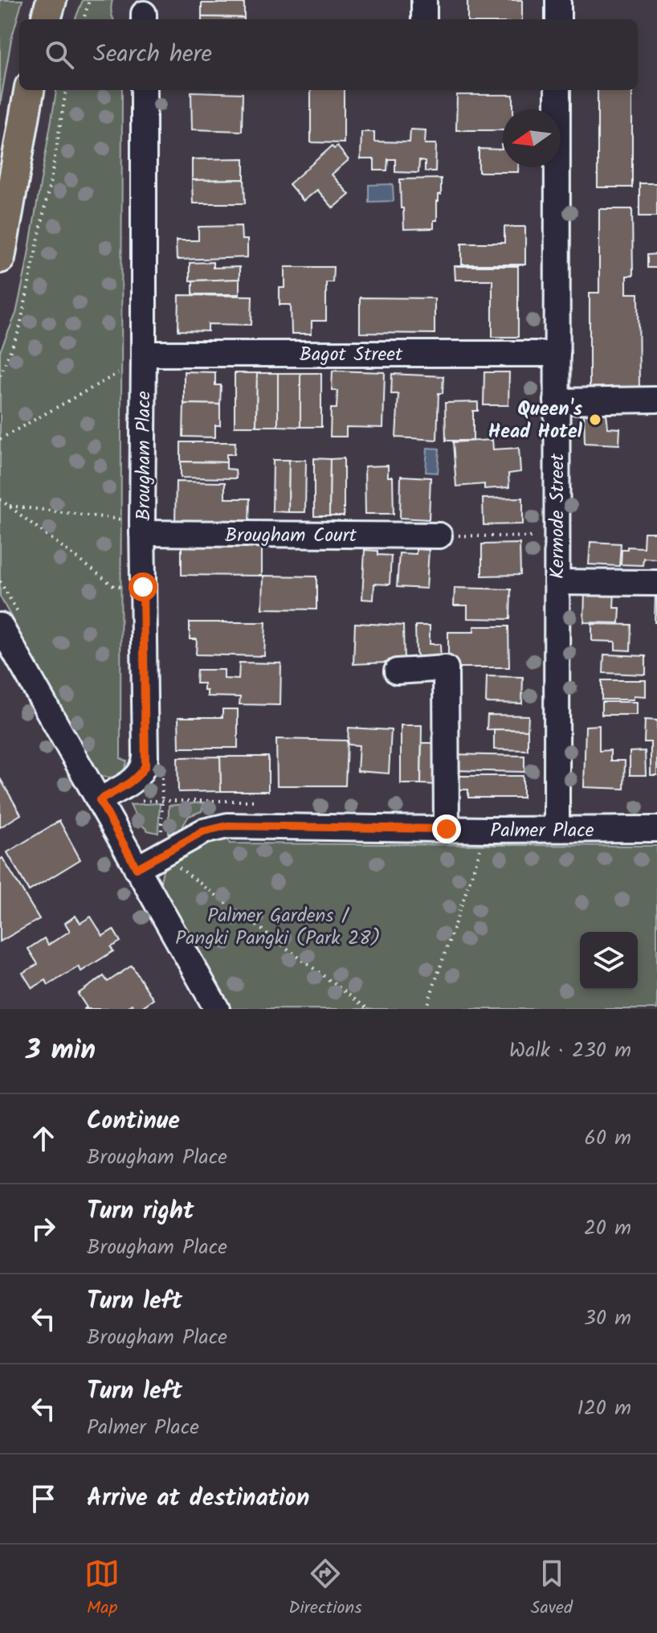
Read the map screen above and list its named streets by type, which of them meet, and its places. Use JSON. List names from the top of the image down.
{
  "streets": {
    "street": [
      "Bagot Street",
      "Brougham Place",
      "Kermode Street",
      "Brougham Court",
      "Palmer Place"
    ]
  },
  "crossings": [
    ["Bagot Street", "Brougham Place"],
    ["Bagot Street", "Kermode Street"],
    ["Brougham Place", "Brougham Court"],
    ["Kermode Street", "Palmer Place"]
  ],
  "parks": ["Palmer Gardens / Pangki Pangki (Park 28)"],
  "places": ["Queen's Head Hotel"],
  "north": "left",
  "page": {
    "search": "Search here",
    "heading": ["3 min", "Walk · 230 m"],
    "list": [
      ["Continue", "Brougham Place", "60 m"],
      ["Turn right", "Brougham Place", "20 m"],
      ["Turn left", "Brougham Place", "30 m"],
      ["Turn left", "Palmer Place", "120 m"],
      "Arrive at destination"
    ],
    "nav": ["Map", "Directions", "Saved"]
  }
}
